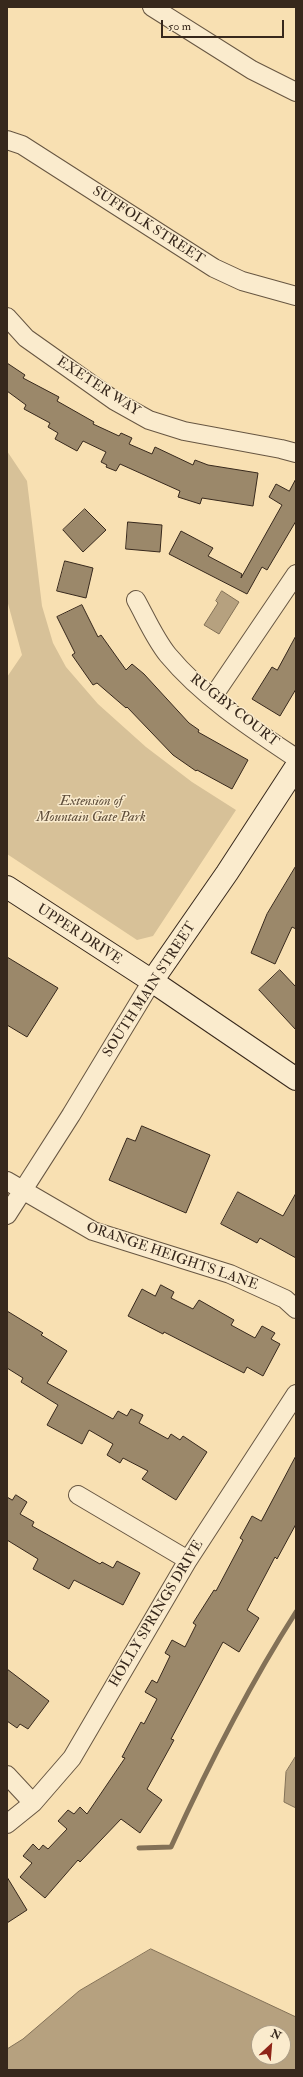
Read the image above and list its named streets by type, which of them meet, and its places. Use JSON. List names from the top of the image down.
{
  "streets": {
    "main road": ["UPPER DRIVE", "SOUTH MAIN STREET"],
    "street": [
      "SUFFOLK STREET",
      "EXETER WAY",
      "RUGBY COURT",
      "ORANGE HEIGHTS LANE",
      "HOLLY SPRINGS DRIVE"
    ]
  },
  "crossings": [
    ["UPPER DRIVE", "SOUTH MAIN STREET"],
    ["SOUTH MAIN STREET", "ORANGE HEIGHTS LANE"]
  ],
  "parks": ["Extension of Mountain Gate Park"],
  "scale_bar": "50 m",
  "north": "top right"
}
